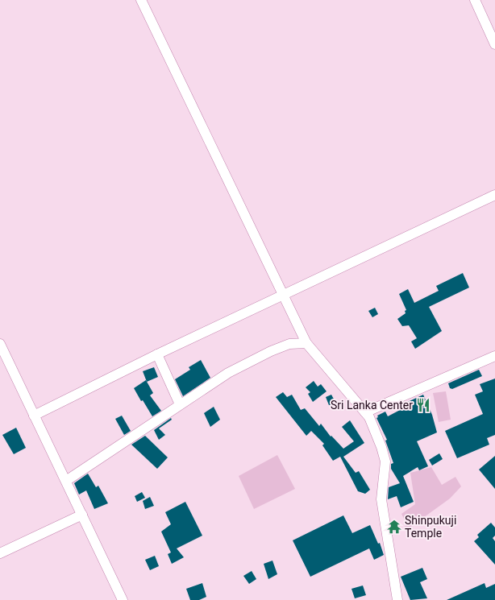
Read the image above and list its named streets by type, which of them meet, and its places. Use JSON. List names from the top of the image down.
{
  "places": {
    "restaurant": ["Sri Lanka Center"],
    "temple": ["Shinpukuji Temple"]
  }
}
